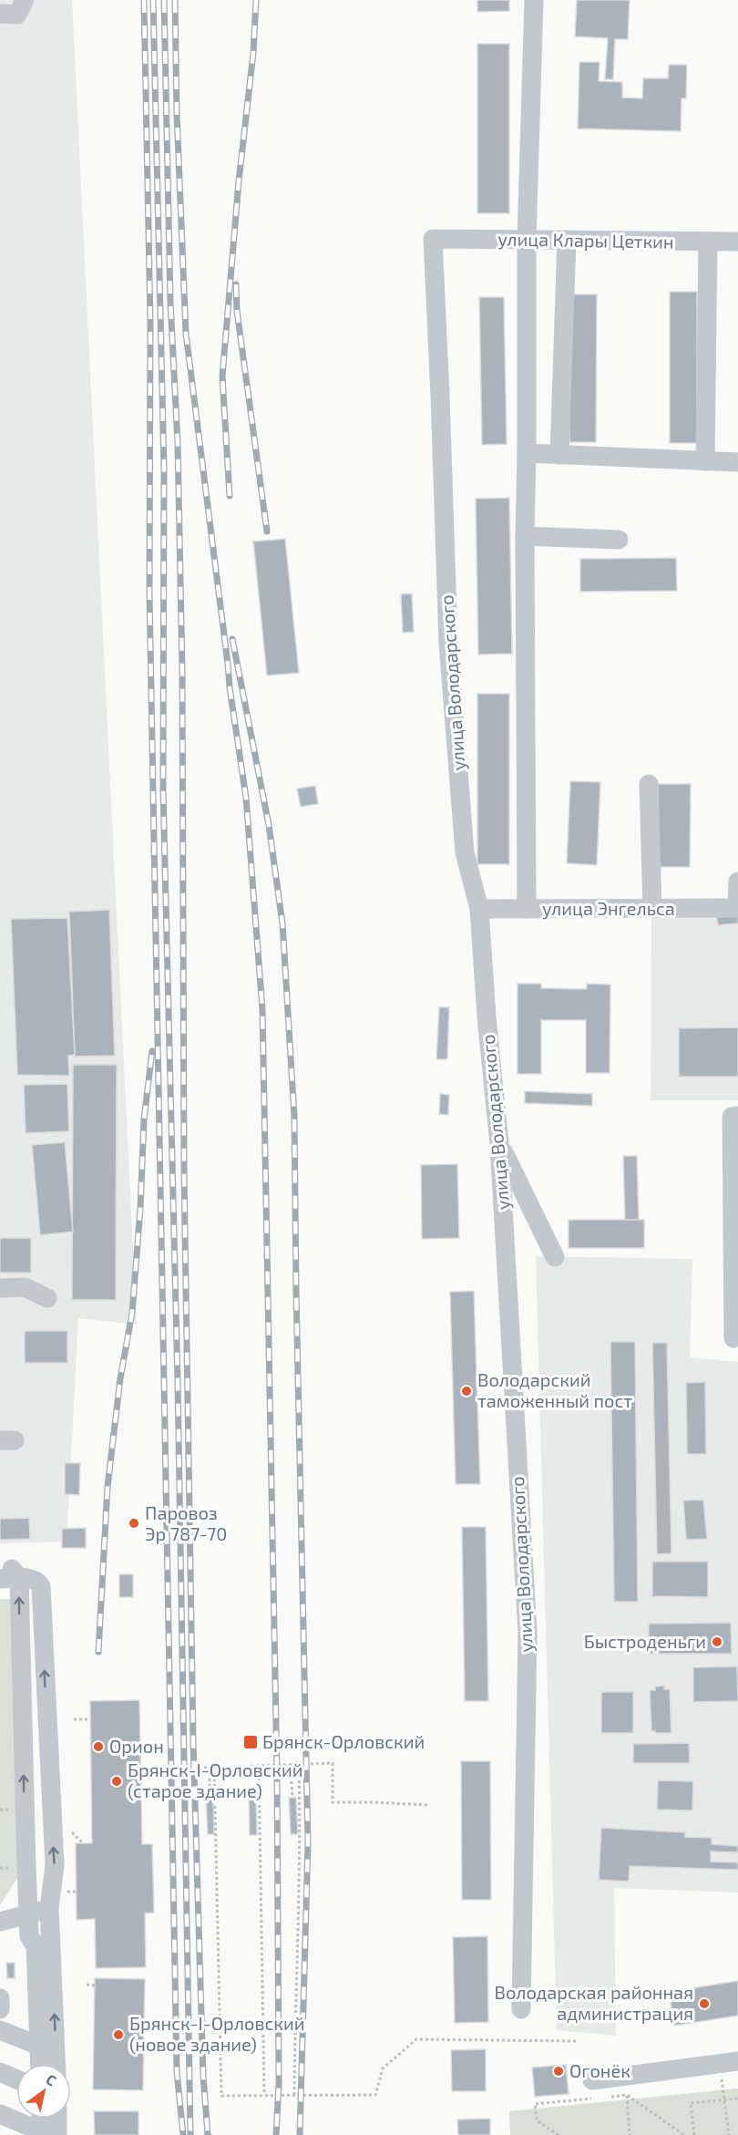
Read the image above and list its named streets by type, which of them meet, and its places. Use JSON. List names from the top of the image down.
{
  "streets": {
    "street": ["улица Клары Цеткин", "улица Володарского", "улица Энгельса"]
  },
  "crossings": [
    ["улица Клары Цеткин", "улица Володарского"],
    ["улица Володарского", "улица Энгельса"]
  ],
  "places": {
    "other": [
      "Володарский таможенный пост",
      "Паровоз Эр 787-70",
      "Быстроденьги",
      "Орион",
      "Брянск-I-Орловский (старое здание)",
      "Володарская районная администрация",
      "Брянск-I-Орловский (новое здание)",
      "Огонёк"
    ],
    "transit": ["Брянск-Орловский"]
  },
  "north": "top right"
}
